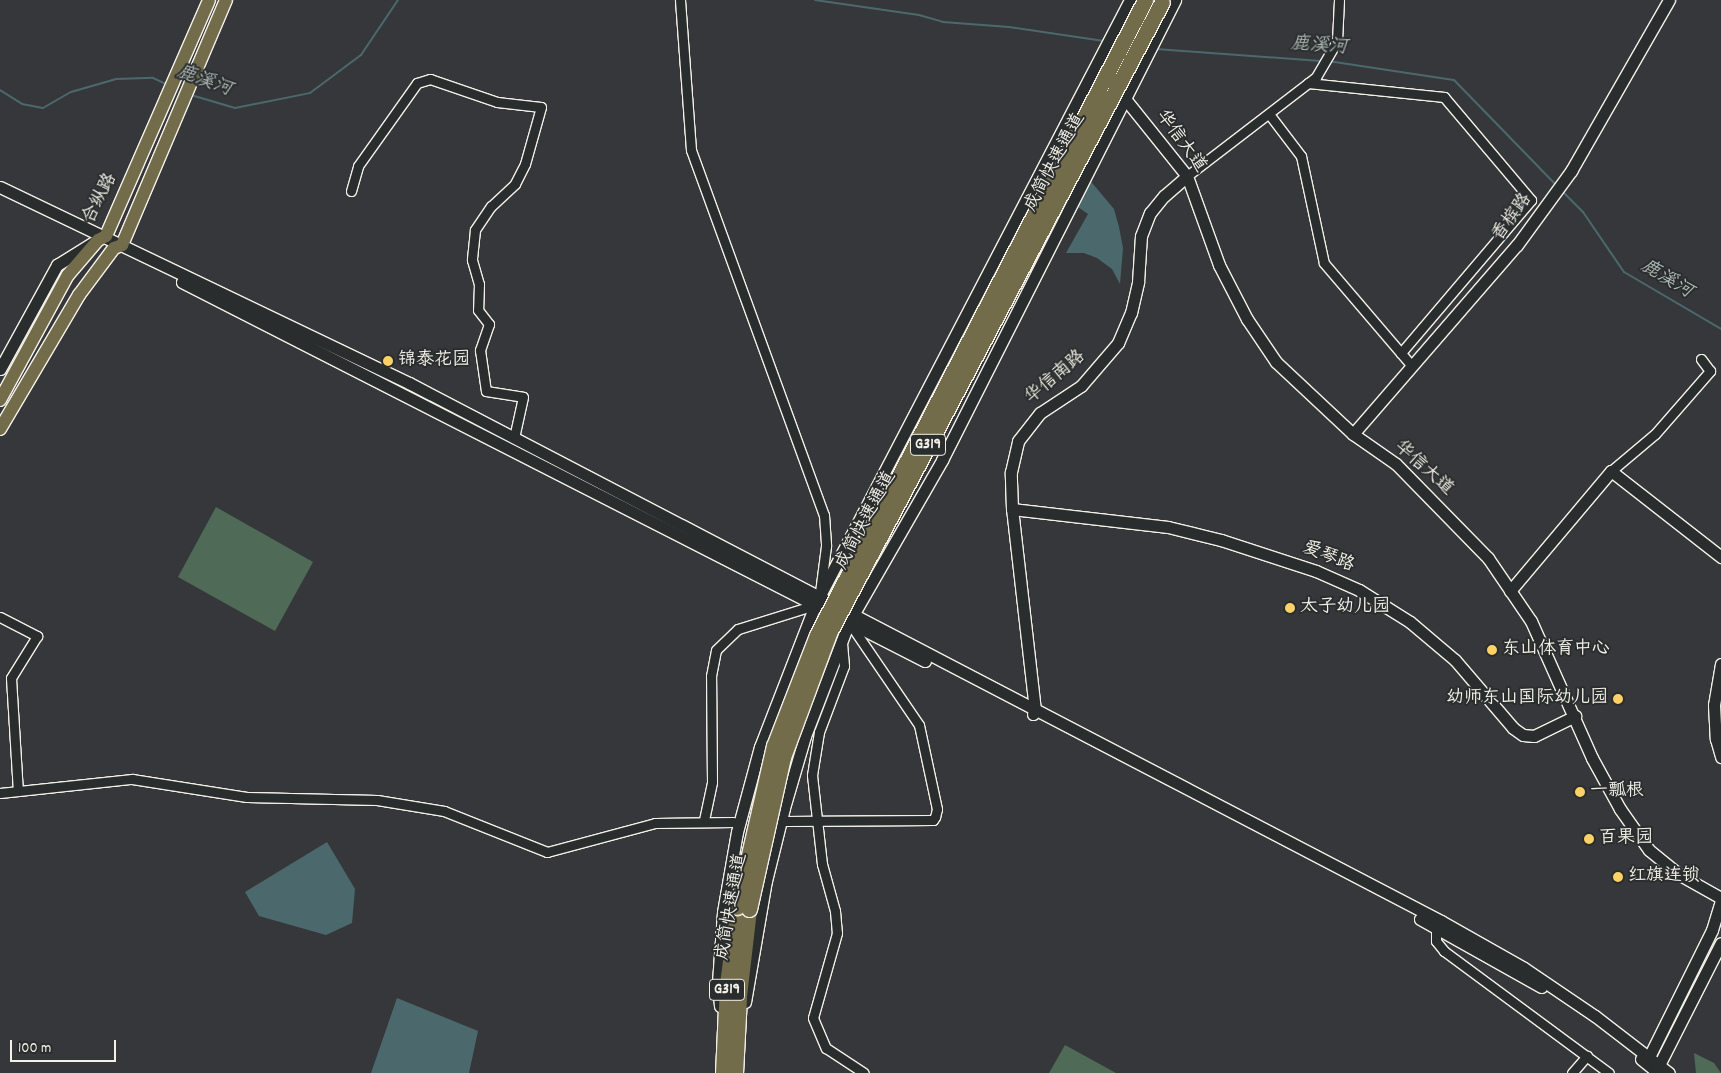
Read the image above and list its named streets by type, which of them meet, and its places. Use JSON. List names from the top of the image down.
{
  "streets": {
    "highway": ["成简快速通道", "G319"],
    "main road": ["合纵路"],
    "street": [
      "华信大道",
      "香槟路",
      "华信南路",
      "爱琴路"
    ]
  },
  "crossings": [
    ["华信大道", "香槟路"],
    ["华信大道", "华信南路"],
    ["华信大道", "爱琴路"],
    ["华信南路", "爱琴路"]
  ],
  "water": ["鹿溪河"],
  "places": [
    "锦泰花园",
    "太子幼儿园",
    "东山体育中心",
    "幼师东山国际幼儿园",
    "一瓢根",
    "百果园",
    "红旗连锁"
  ],
  "scale_bar": "100 m"
}
